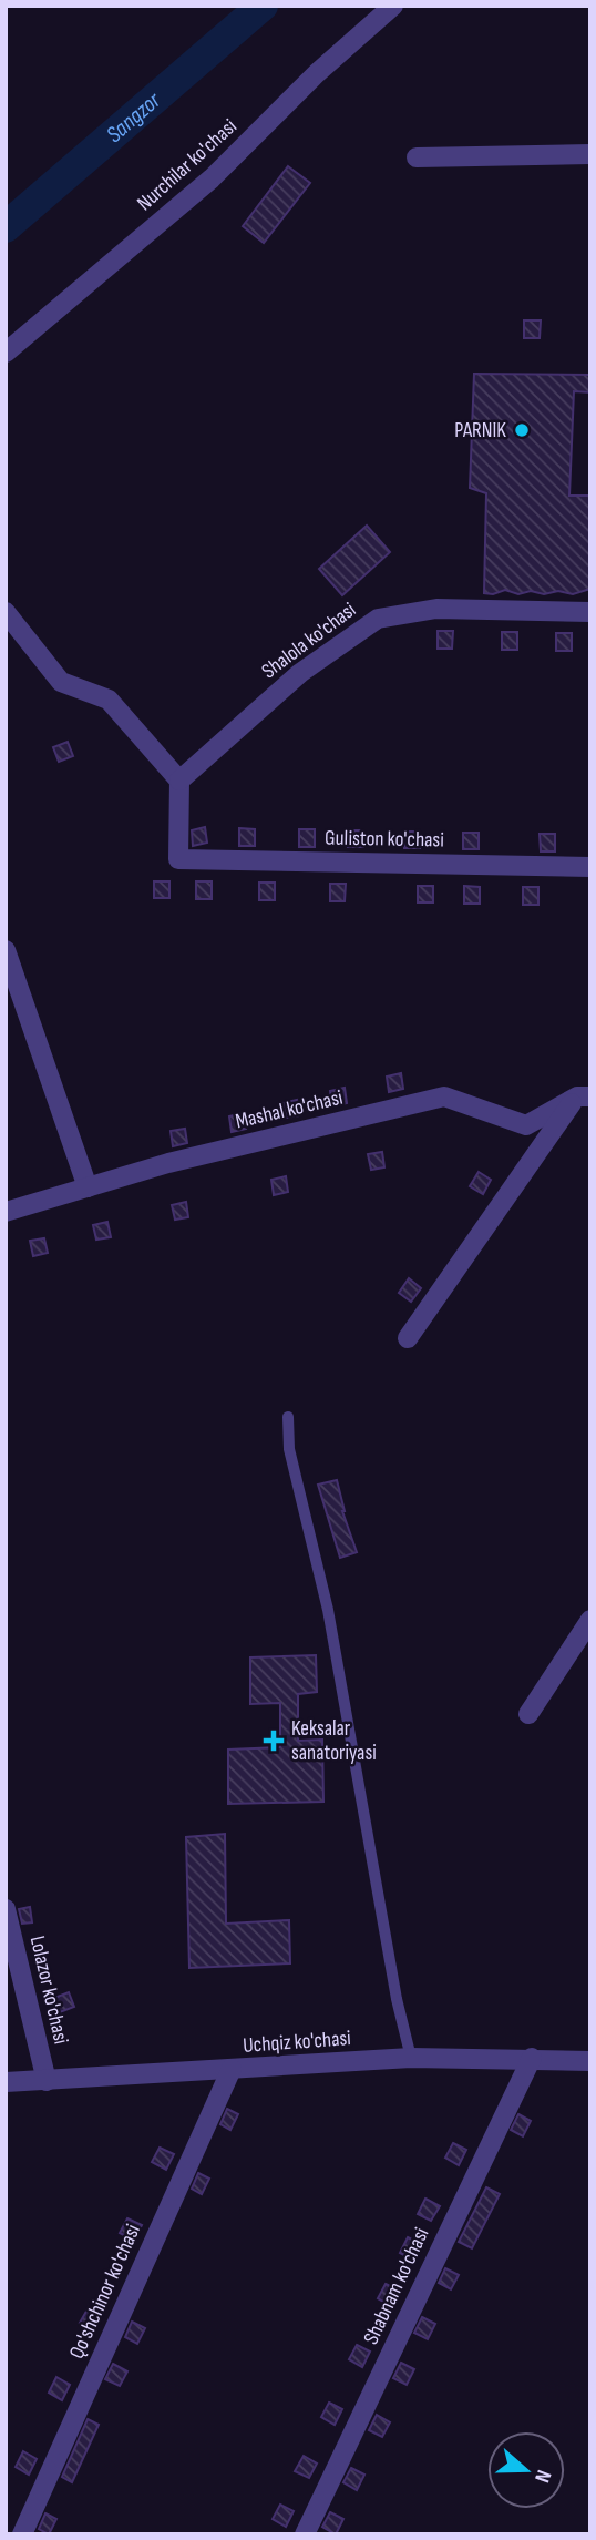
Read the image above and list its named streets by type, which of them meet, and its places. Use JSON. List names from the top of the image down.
{
  "streets": {
    "street": [
      "Nurchilar ko'chasi",
      "Shalola ko'chasi",
      "Guliston ko'chasi",
      "Mashal ko'chasi",
      "Lolazor ko'chasi",
      "Uchqiz ko'chasi",
      "Shabnam ko'chasi",
      "Qo'shchinor ko'chasi"
    ]
  },
  "crossings": [
    ["Shalola ko'chasi", "Guliston ko'chasi"],
    ["Lolazor ko'chasi", "Uchqiz ko'chasi"],
    ["Uchqiz ko'chasi", "Shabnam ko'chasi"],
    ["Uchqiz ko'chasi", "Qo'shchinor ko'chasi"]
  ],
  "water": ["Sangzor"],
  "places": {
    "other": ["PARNIK"],
    "health": ["Keksalar sanatoriyasi"]
  },
  "north": "right"
}
